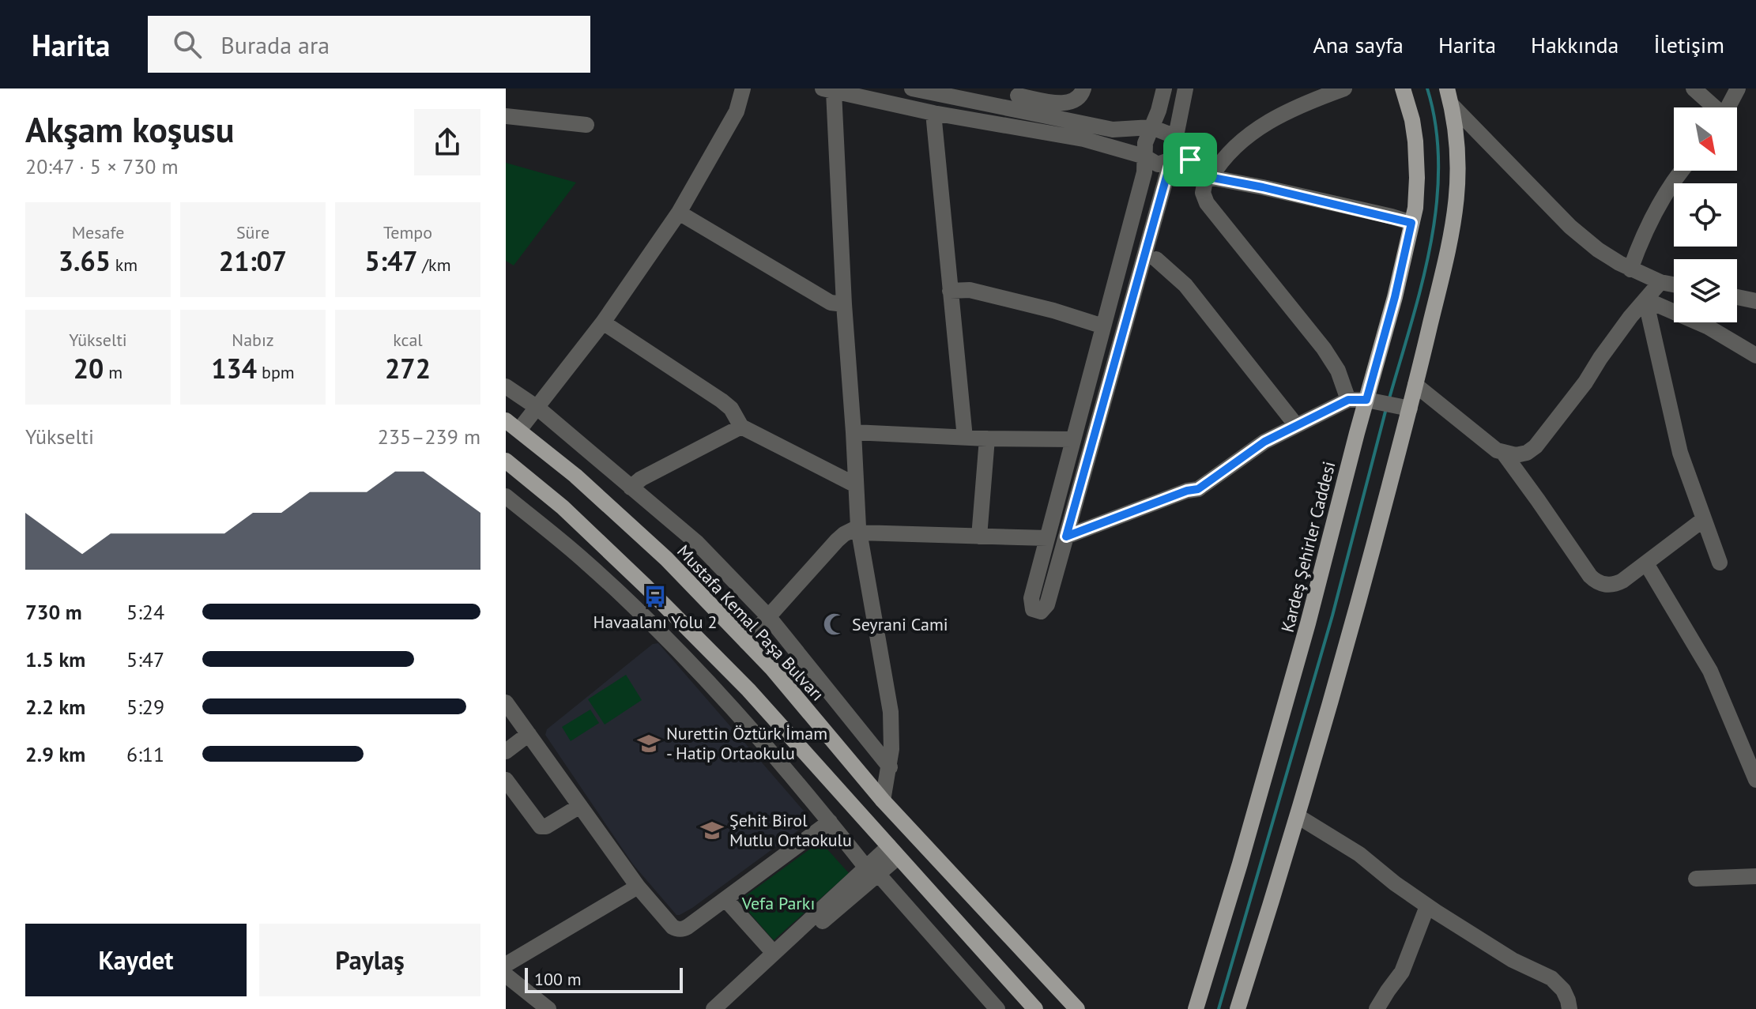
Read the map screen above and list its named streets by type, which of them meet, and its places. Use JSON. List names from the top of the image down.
{
  "streets": {
    "main road": ["Kardeş Şehirler Caddesi", "Mustafa Kemal Paşa Bulvarı"]
  },
  "parks": ["Vefa Parkı"],
  "places": {
    "bus stop": ["Havaalanı Yolu 2"],
    "mosque": ["Seyrani Cami"],
    "school or university": ["Nurettin Öztürk İmam - Hatip Ortaokulu", "Şehit Birol Mutlu Ortaokulu"]
  },
  "scale_bar": "100 m",
  "north": "bottom right",
  "page": {
    "header": "Harita",
    "search": "Burada ara",
    "nav": [
      "Ana sayfa",
      "Harita",
      "Hakkında",
      "İletişim"
    ],
    "heading": ["Akşam koşusu", "20:47 · 5 × 730 m"],
    "stats": [
      ["Mesafe", "3.65 km"],
      ["Süre", "21:07"],
      ["Tempo", "5:47 /km"],
      ["Yükselti", "20 m"],
      ["Nabız", "134 bpm"],
      ["kcal", "272"]
    ],
    "chart": ["Yükselti", "235–239 m"],
    "list": [
      {
        "name": "730 m",
        "note": "5:24"
      },
      {
        "name": "1.5 km",
        "note": "5:47"
      },
      {
        "name": "2.2 km",
        "note": "5:29"
      },
      {
        "name": "2.9 km",
        "note": "6:11"
      }
    ],
    "buttons": ["Kaydet", "Paylaş"],
    "scale": "100 m"
  }
}
